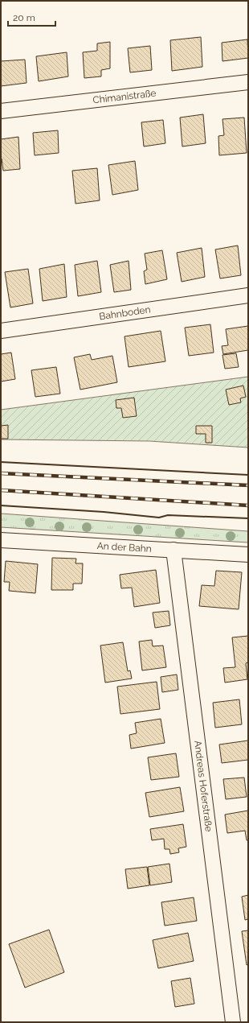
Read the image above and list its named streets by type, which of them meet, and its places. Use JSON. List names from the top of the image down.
{
  "streets": {
    "street": [
      "Chimanistraße",
      "Bahnboden",
      "An der Bahn",
      "Andreas Hoferstraße"
    ]
  },
  "crossings": [
    ["An der Bahn", "Andreas Hoferstraße"]
  ],
  "scale_bar": "20 m"
}
